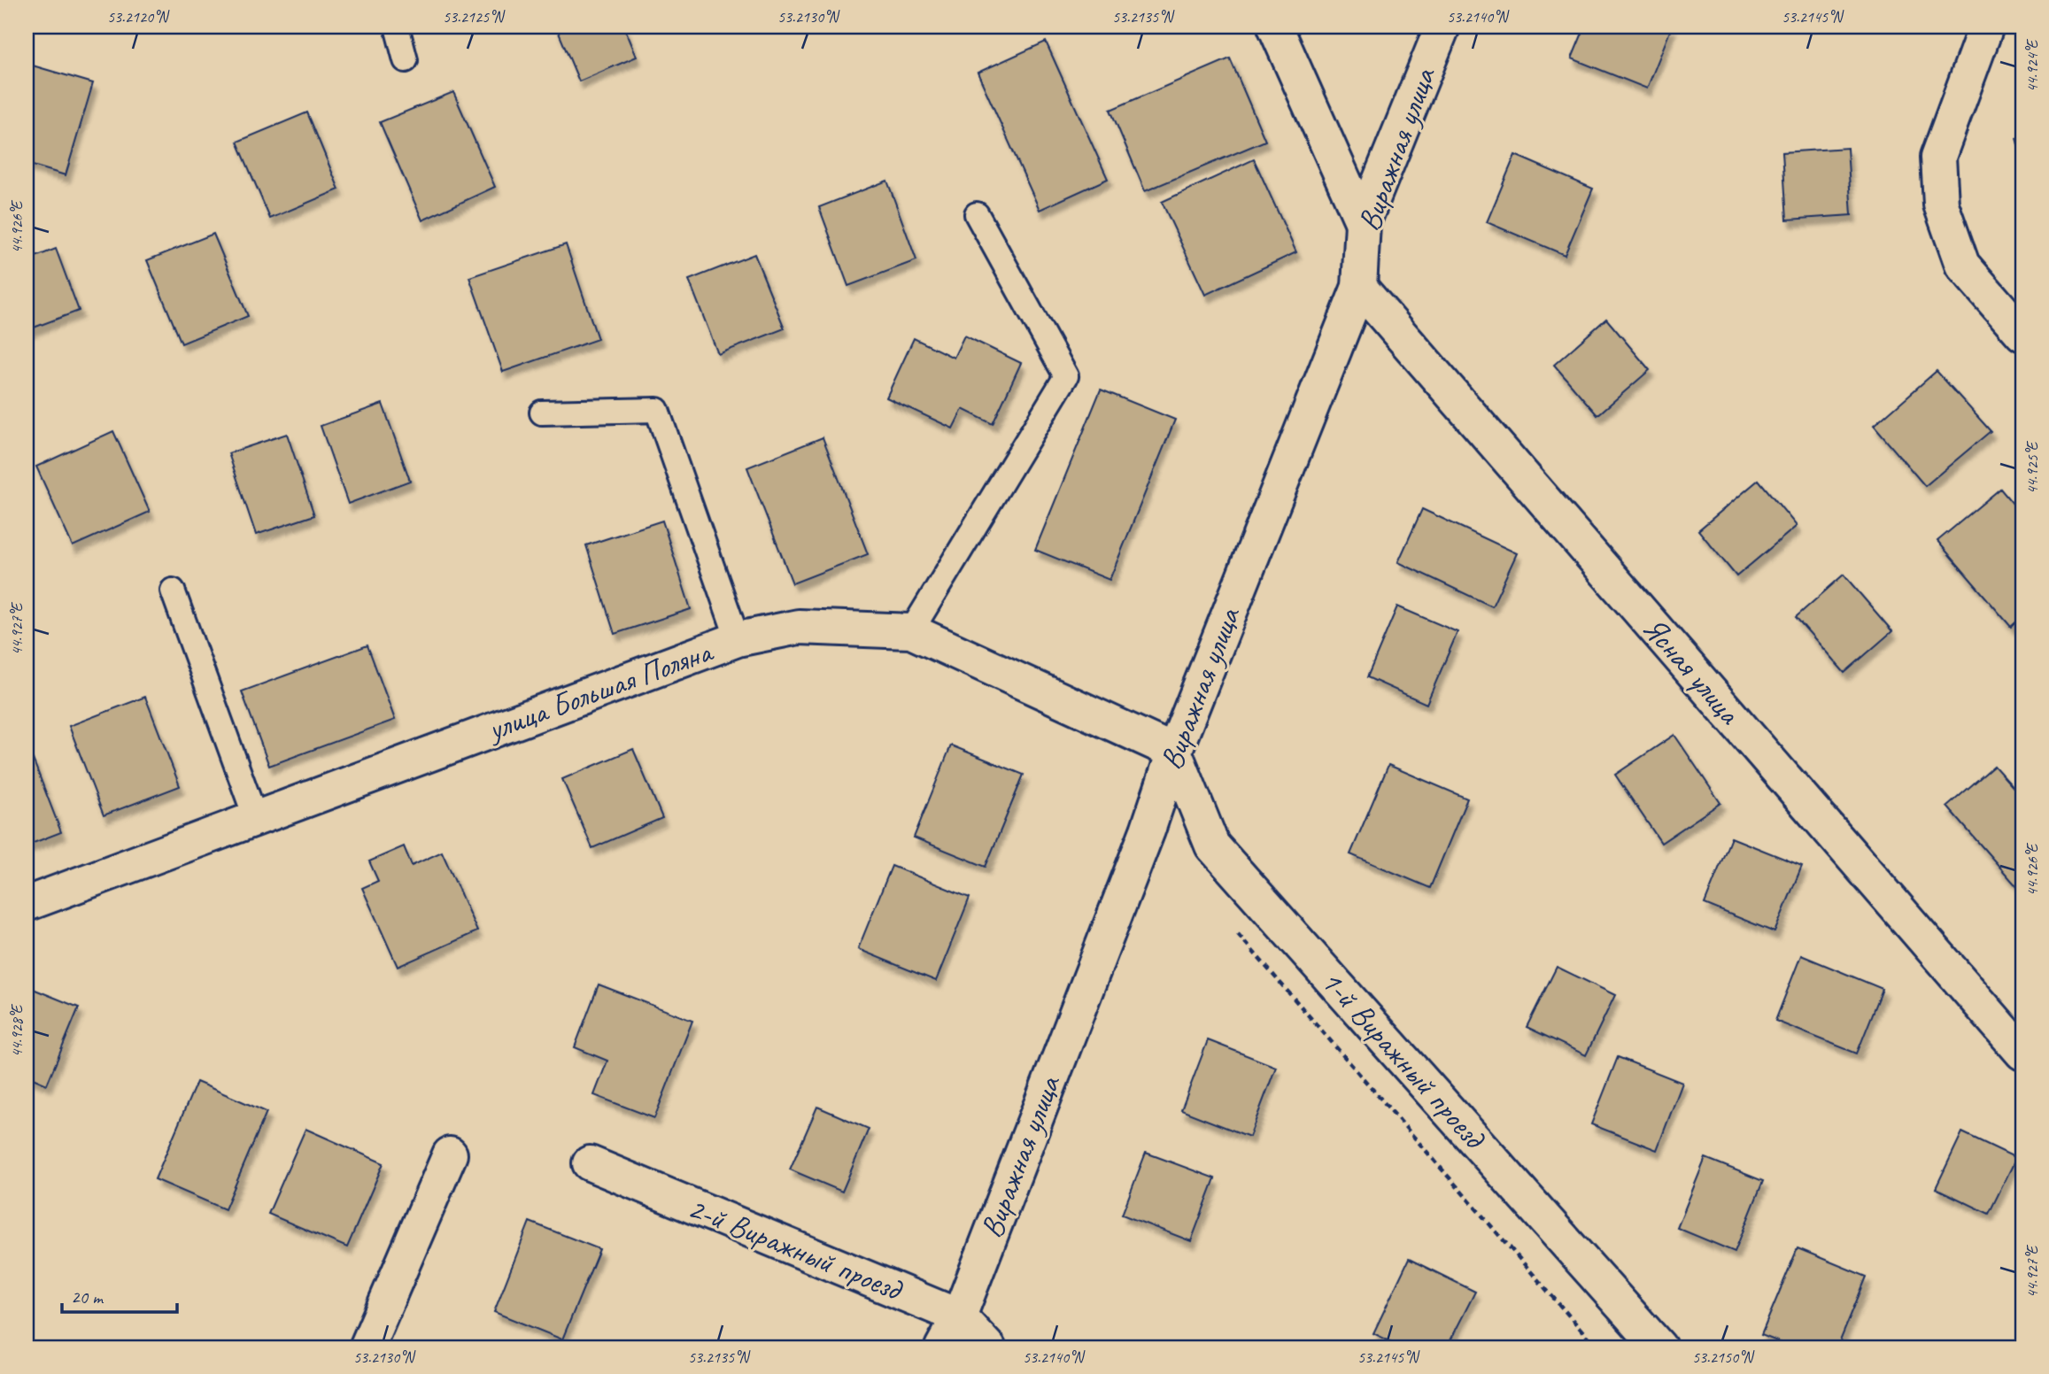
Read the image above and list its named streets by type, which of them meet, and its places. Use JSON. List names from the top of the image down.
{
  "streets": {
    "street": [
      "Виражная улица",
      "Ясная улица",
      "улица Большая Поляна",
      "1-й Виражный проезд",
      "2-й Виражный проезд"
    ]
  },
  "crossings": [
    ["Виражная улица", "Ясная улица"],
    ["Виражная улица", "улица Большая Поляна"],
    ["Виражная улица", "1-й Виражный проезд"],
    ["Виражная улица", "2-й Виражный проезд"],
    ["улица Большая Поляна", "1-й Виражный проезд"]
  ],
  "scale_bar": "20 m",
  "coordinates": [
    "53.2120°N",
    "53.2125°N",
    "53.2130°N",
    "53.2135°N",
    "53.2140°N",
    "53.2145°N",
    "44.924°E",
    "44.926°E",
    "44.925°E",
    "44.927°E",
    "44.928°E",
    "53.2150°N"
  ]
}
